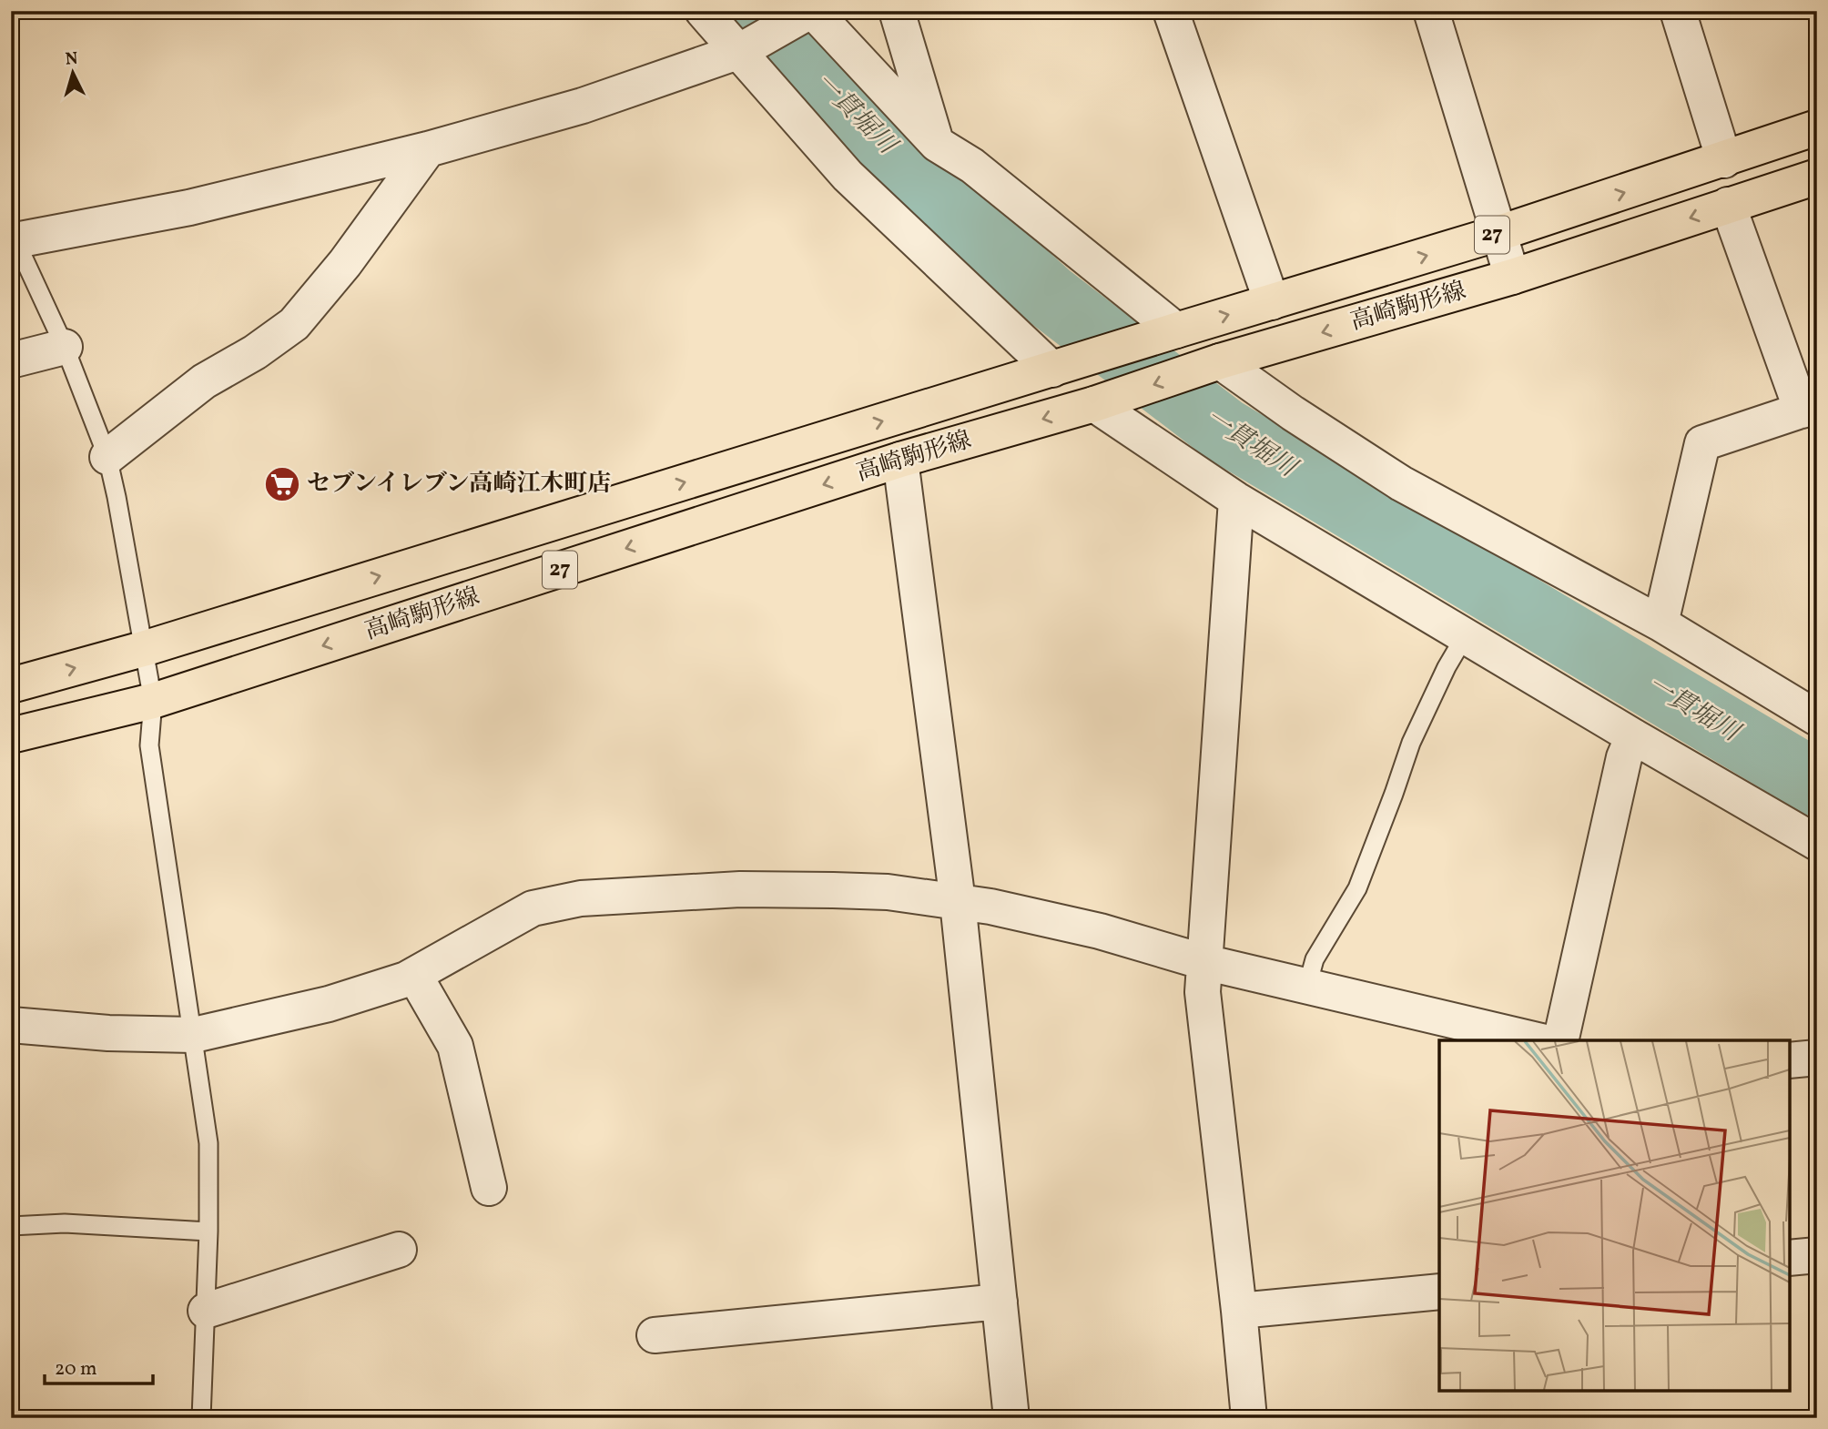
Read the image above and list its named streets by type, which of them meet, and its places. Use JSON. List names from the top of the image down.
{
  "streets": {
    "main road": ["27", "高崎駒形線"]
  },
  "water": ["一貫堀川"],
  "places": {
    "supermarket": ["セブンイレブン高崎江木町店"]
  },
  "scale_bar": "20 m",
  "north": "top"
}
